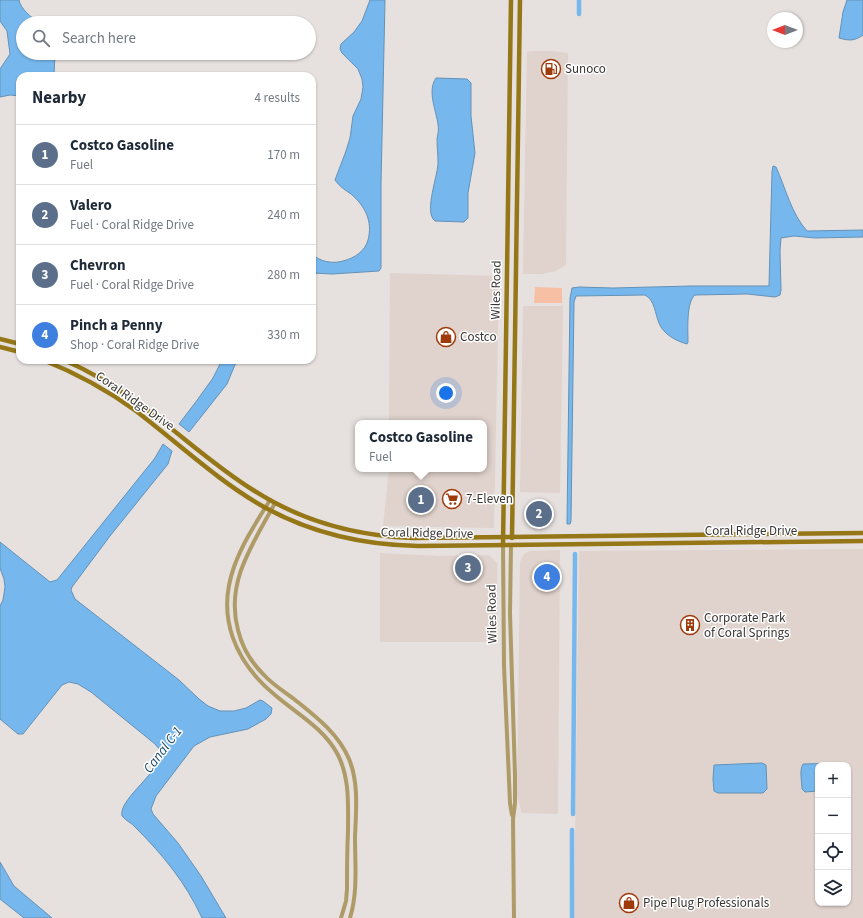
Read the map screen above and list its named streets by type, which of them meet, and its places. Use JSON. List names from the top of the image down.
{
  "streets": {
    "main road": ["Wiles Road", "Coral Ridge Drive"]
  },
  "crossings": [
    ["Wiles Road", "Coral Ridge Drive"]
  ],
  "water": ["Canal C-1"],
  "places": {
    "fuel station": ["Sunoco"],
    "shop": ["Costco", "Pipe Plug Professionals"],
    "supermarket": ["7-Eleven"],
    "building": ["Corporate Park of Coral Springs"]
  },
  "north": "left",
  "page": {
    "search": "Search here",
    "heading": ["Nearby", "4 results"],
    "list": [
      {
        "mark": "1",
        "name": "Costco Gasoline",
        "note": "Fuel",
        "value": "170 m"
      },
      {
        "mark": "2",
        "name": "Valero",
        "note": "Fuel · Coral Ridge Drive",
        "value": "240 m"
      },
      {
        "mark": "3",
        "name": "Chevron",
        "note": "Fuel · Coral Ridge Drive",
        "value": "280 m"
      },
      {
        "mark": "4",
        "name": "Pinch a Penny",
        "note": "Shop · Coral Ridge Drive",
        "value": "330 m"
      }
    ],
    "popup": ["Costco Gasoline", "Fuel"],
    "pins": [
      "1",
      "2",
      "3",
      "4"
    ],
    "map_buttons": ["+", "−"]
  }
}
